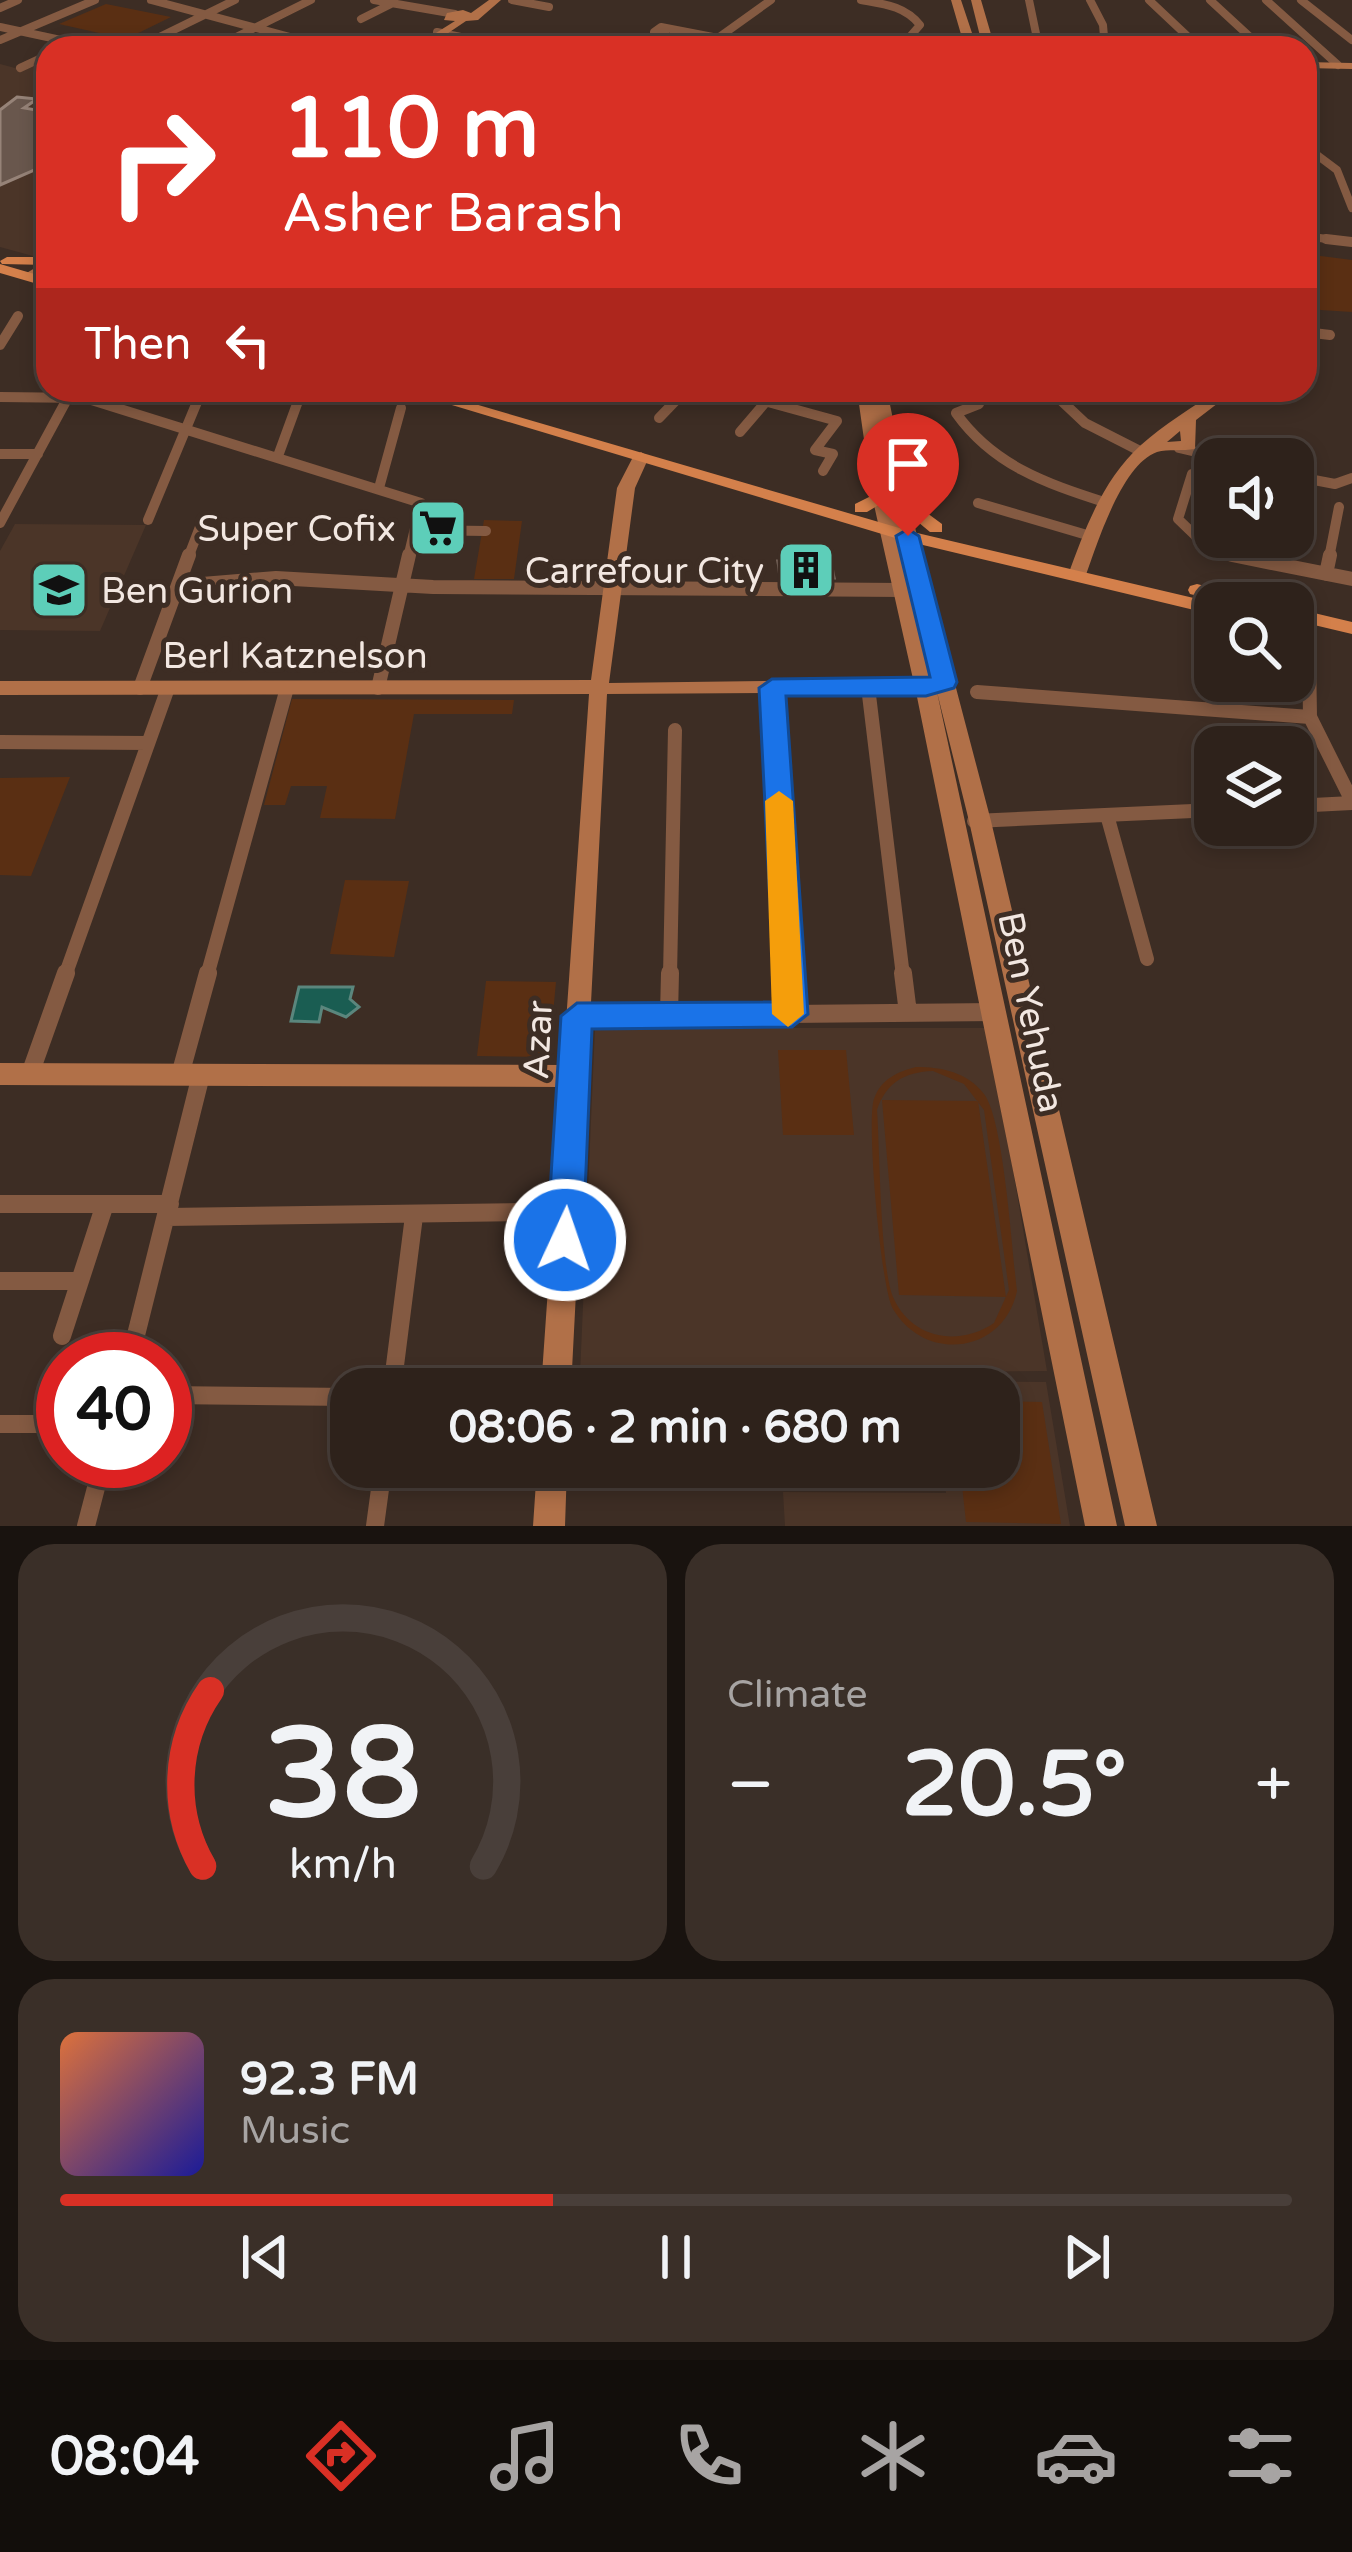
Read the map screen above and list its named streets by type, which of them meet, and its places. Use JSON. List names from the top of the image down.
{
  "streets": {
    "street": ["Berl Katznelson", "Ben Yehuda", "Azar"]
  },
  "crossings": [
    ["Berl Katznelson", "Ben Yehuda"],
    ["Berl Katznelson", "Azar"]
  ],
  "places": {
    "supermarket": ["Super Cofix"],
    "building": ["Carrefour City"],
    "school or university": ["Ben Gurion"]
  },
  "page": {
    "turn": ["110 m", "Asher Barash"],
    "then": "Then",
    "limit": "40",
    "trip": "08:06 · 2 min · 680 m",
    "tile": "Climate",
    "heat": ["−", "20.5°", "+"],
    "song": ["92.3 FM", "Music"],
    "tabs": "08:04",
    "gauge": ["38", "km/h"]
  }
}
